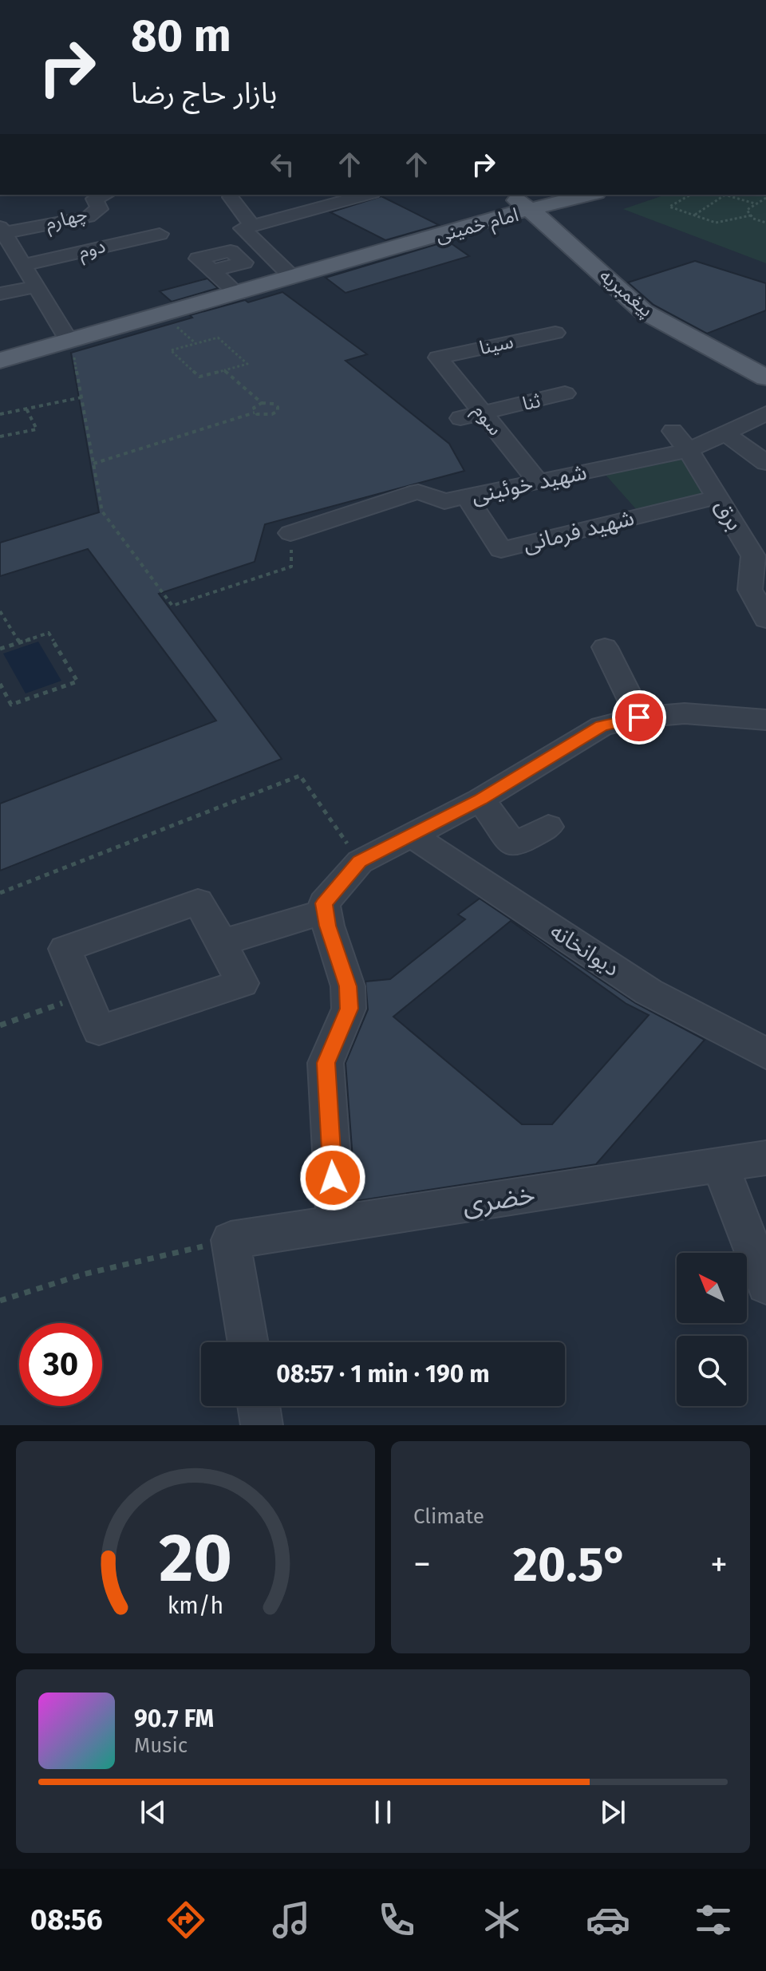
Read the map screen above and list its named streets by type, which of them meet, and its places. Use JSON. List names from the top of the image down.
{
  "streets": {
    "main road": ["امام خمینی", "پیغمبریه"],
    "street": [
      "چهارم",
      "دوم",
      "سینا",
      "ثنا",
      "سوم",
      "شهید خوئینی",
      "برق",
      "شهید فرمانی",
      "دیوانخانه",
      "خضری"
    ]
  },
  "crossings": [
    ["امام خمینی", "پیغمبریه"],
    ["سینا", "سوم"],
    ["ثنا", "سوم"],
    ["سوم", "شهید خوئینی"],
    ["شهید خوئینی", "برق"],
    ["شهید خوئینی", "شهید فرمانی"],
    ["برق", "شهید فرمانی"]
  ],
  "north": "top left",
  "page": {
    "turn": ["80 m", "بازار حاج رضا"],
    "limit": "30",
    "trip": "08:57 · 1 min · 190 m",
    "tile": "Climate",
    "heat": ["−", "20.5°", "+"],
    "song": ["90.7 FM", "Music"],
    "tabs": "08:56",
    "gauge": ["20", "km/h"]
  }
}
